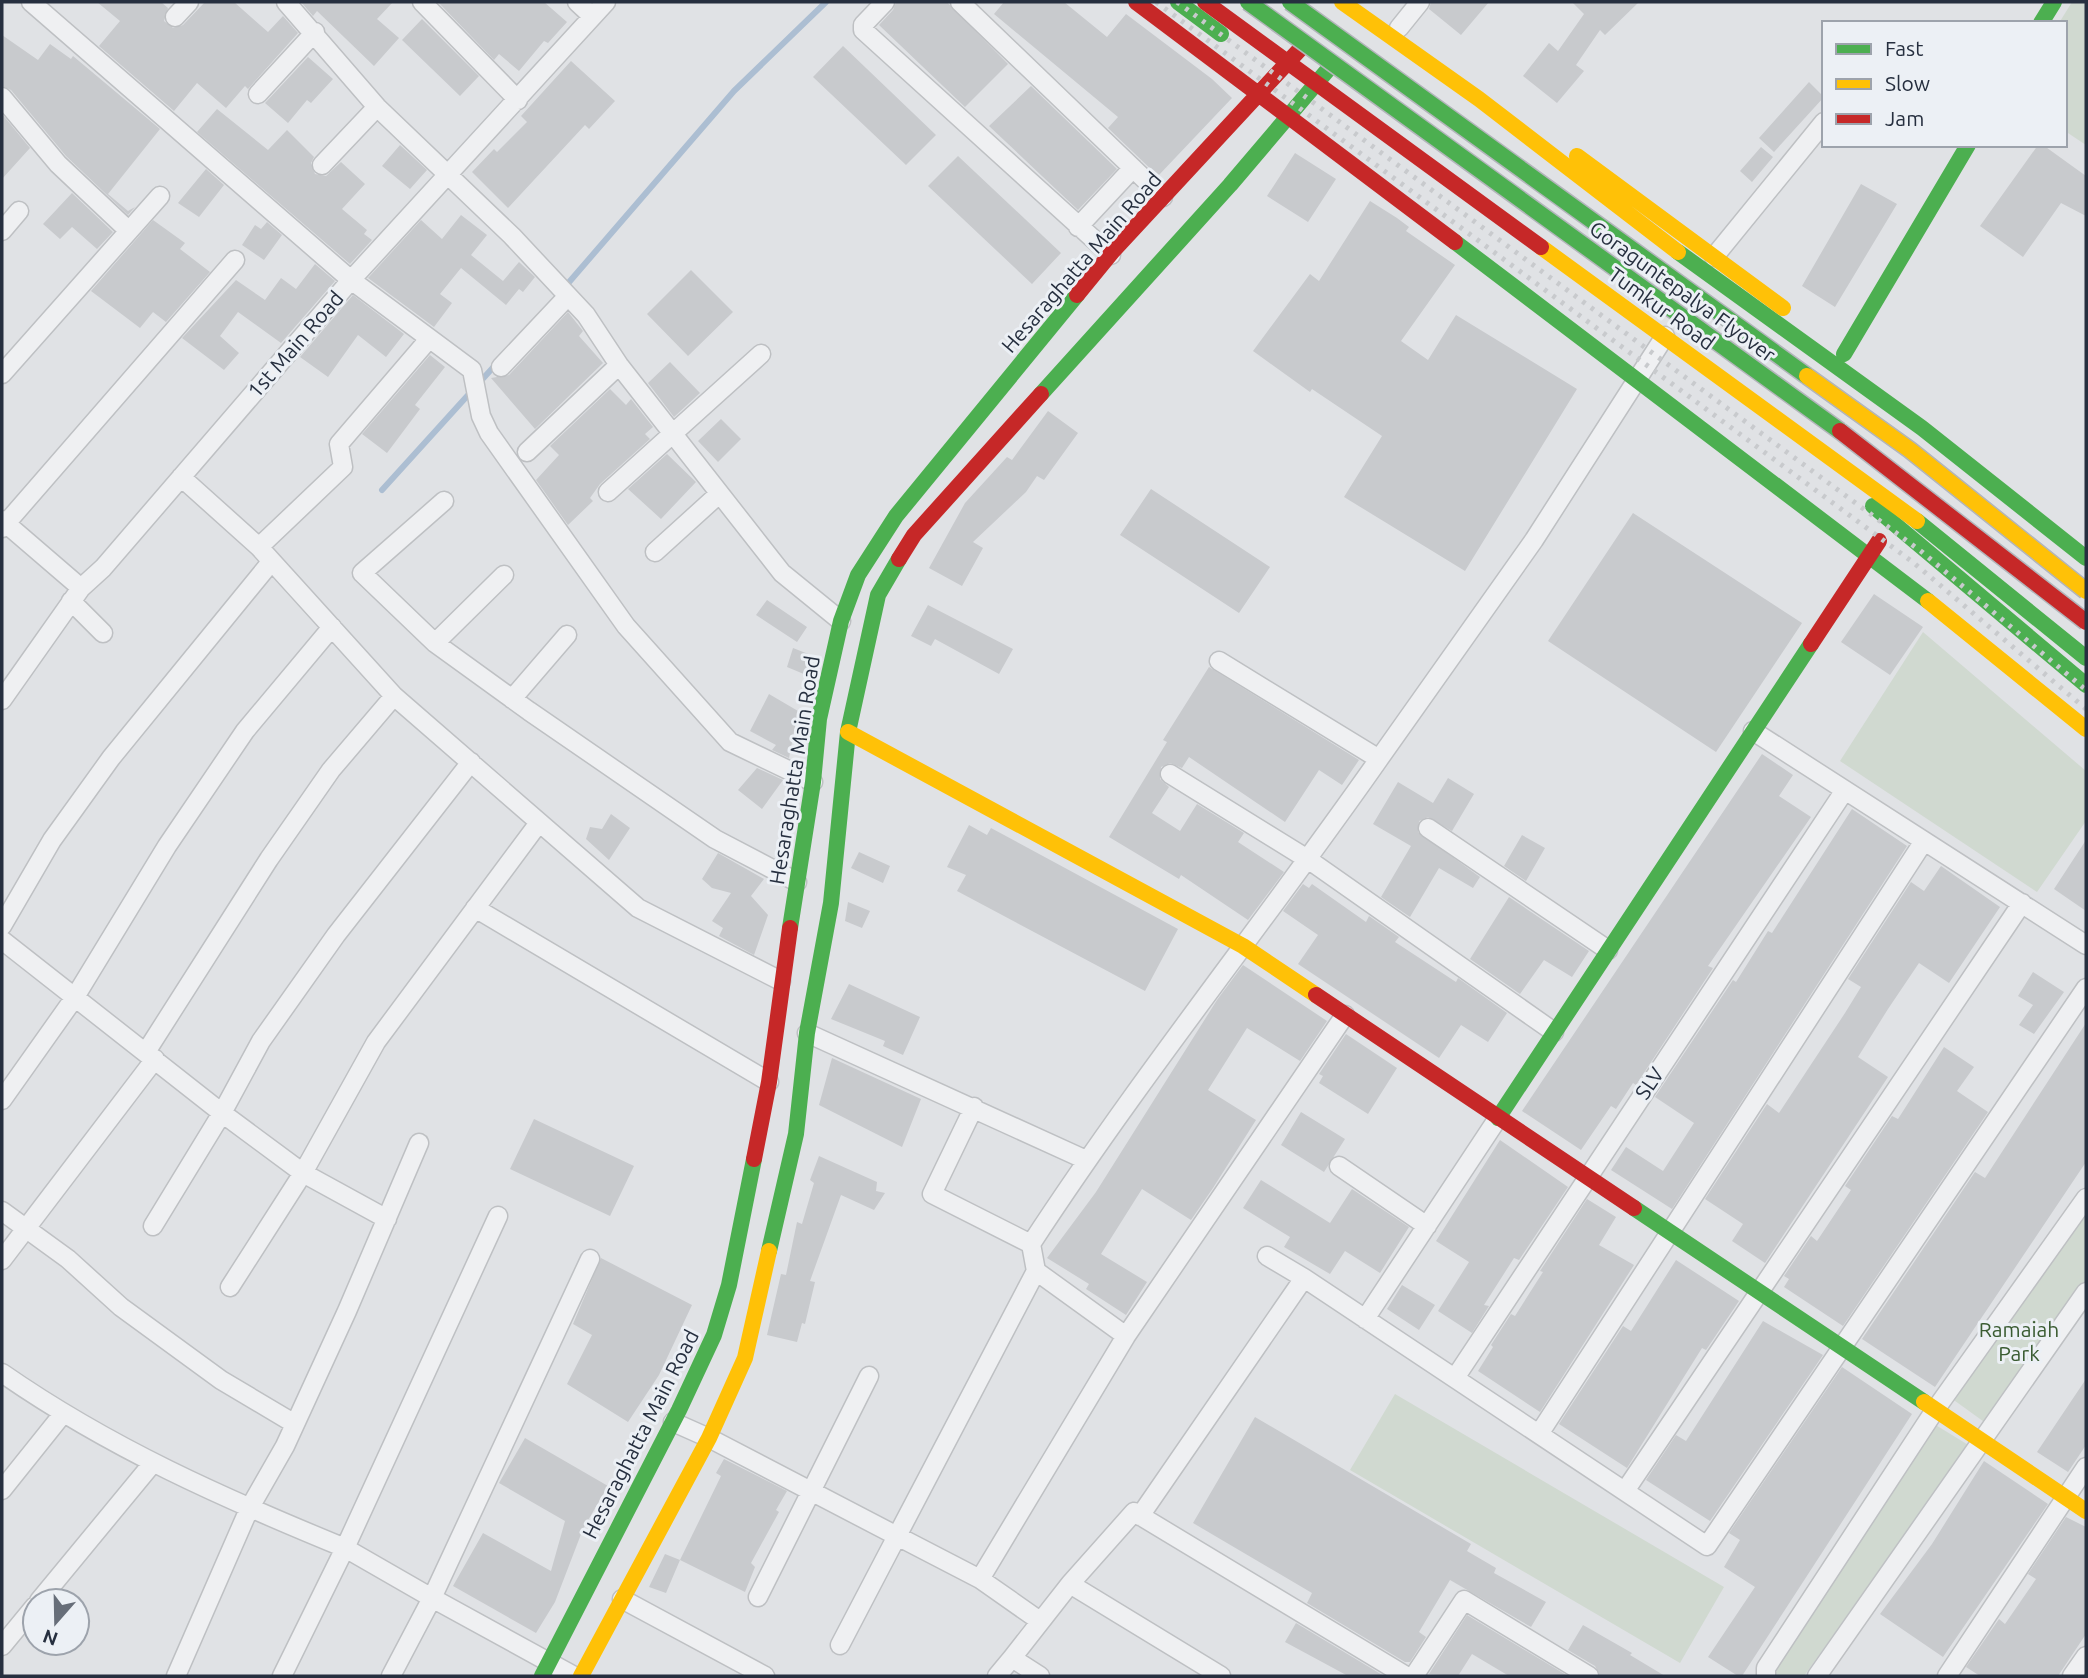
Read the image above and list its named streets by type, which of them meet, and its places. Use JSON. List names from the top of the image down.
{
  "streets": {
    "main road": ["Hesaraghatta Main Road", "Goraguntepalya Flyover", "Tumkur Road"],
    "street": ["1st Main Road", "SLV"]
  },
  "crossings": [
    ["Hesaraghatta Main Road", "Tumkur Road"]
  ],
  "parks": ["Ramaiah Park"],
  "legend": ["Fast", "Slow", "Jam"],
  "north": "bottom"
}
